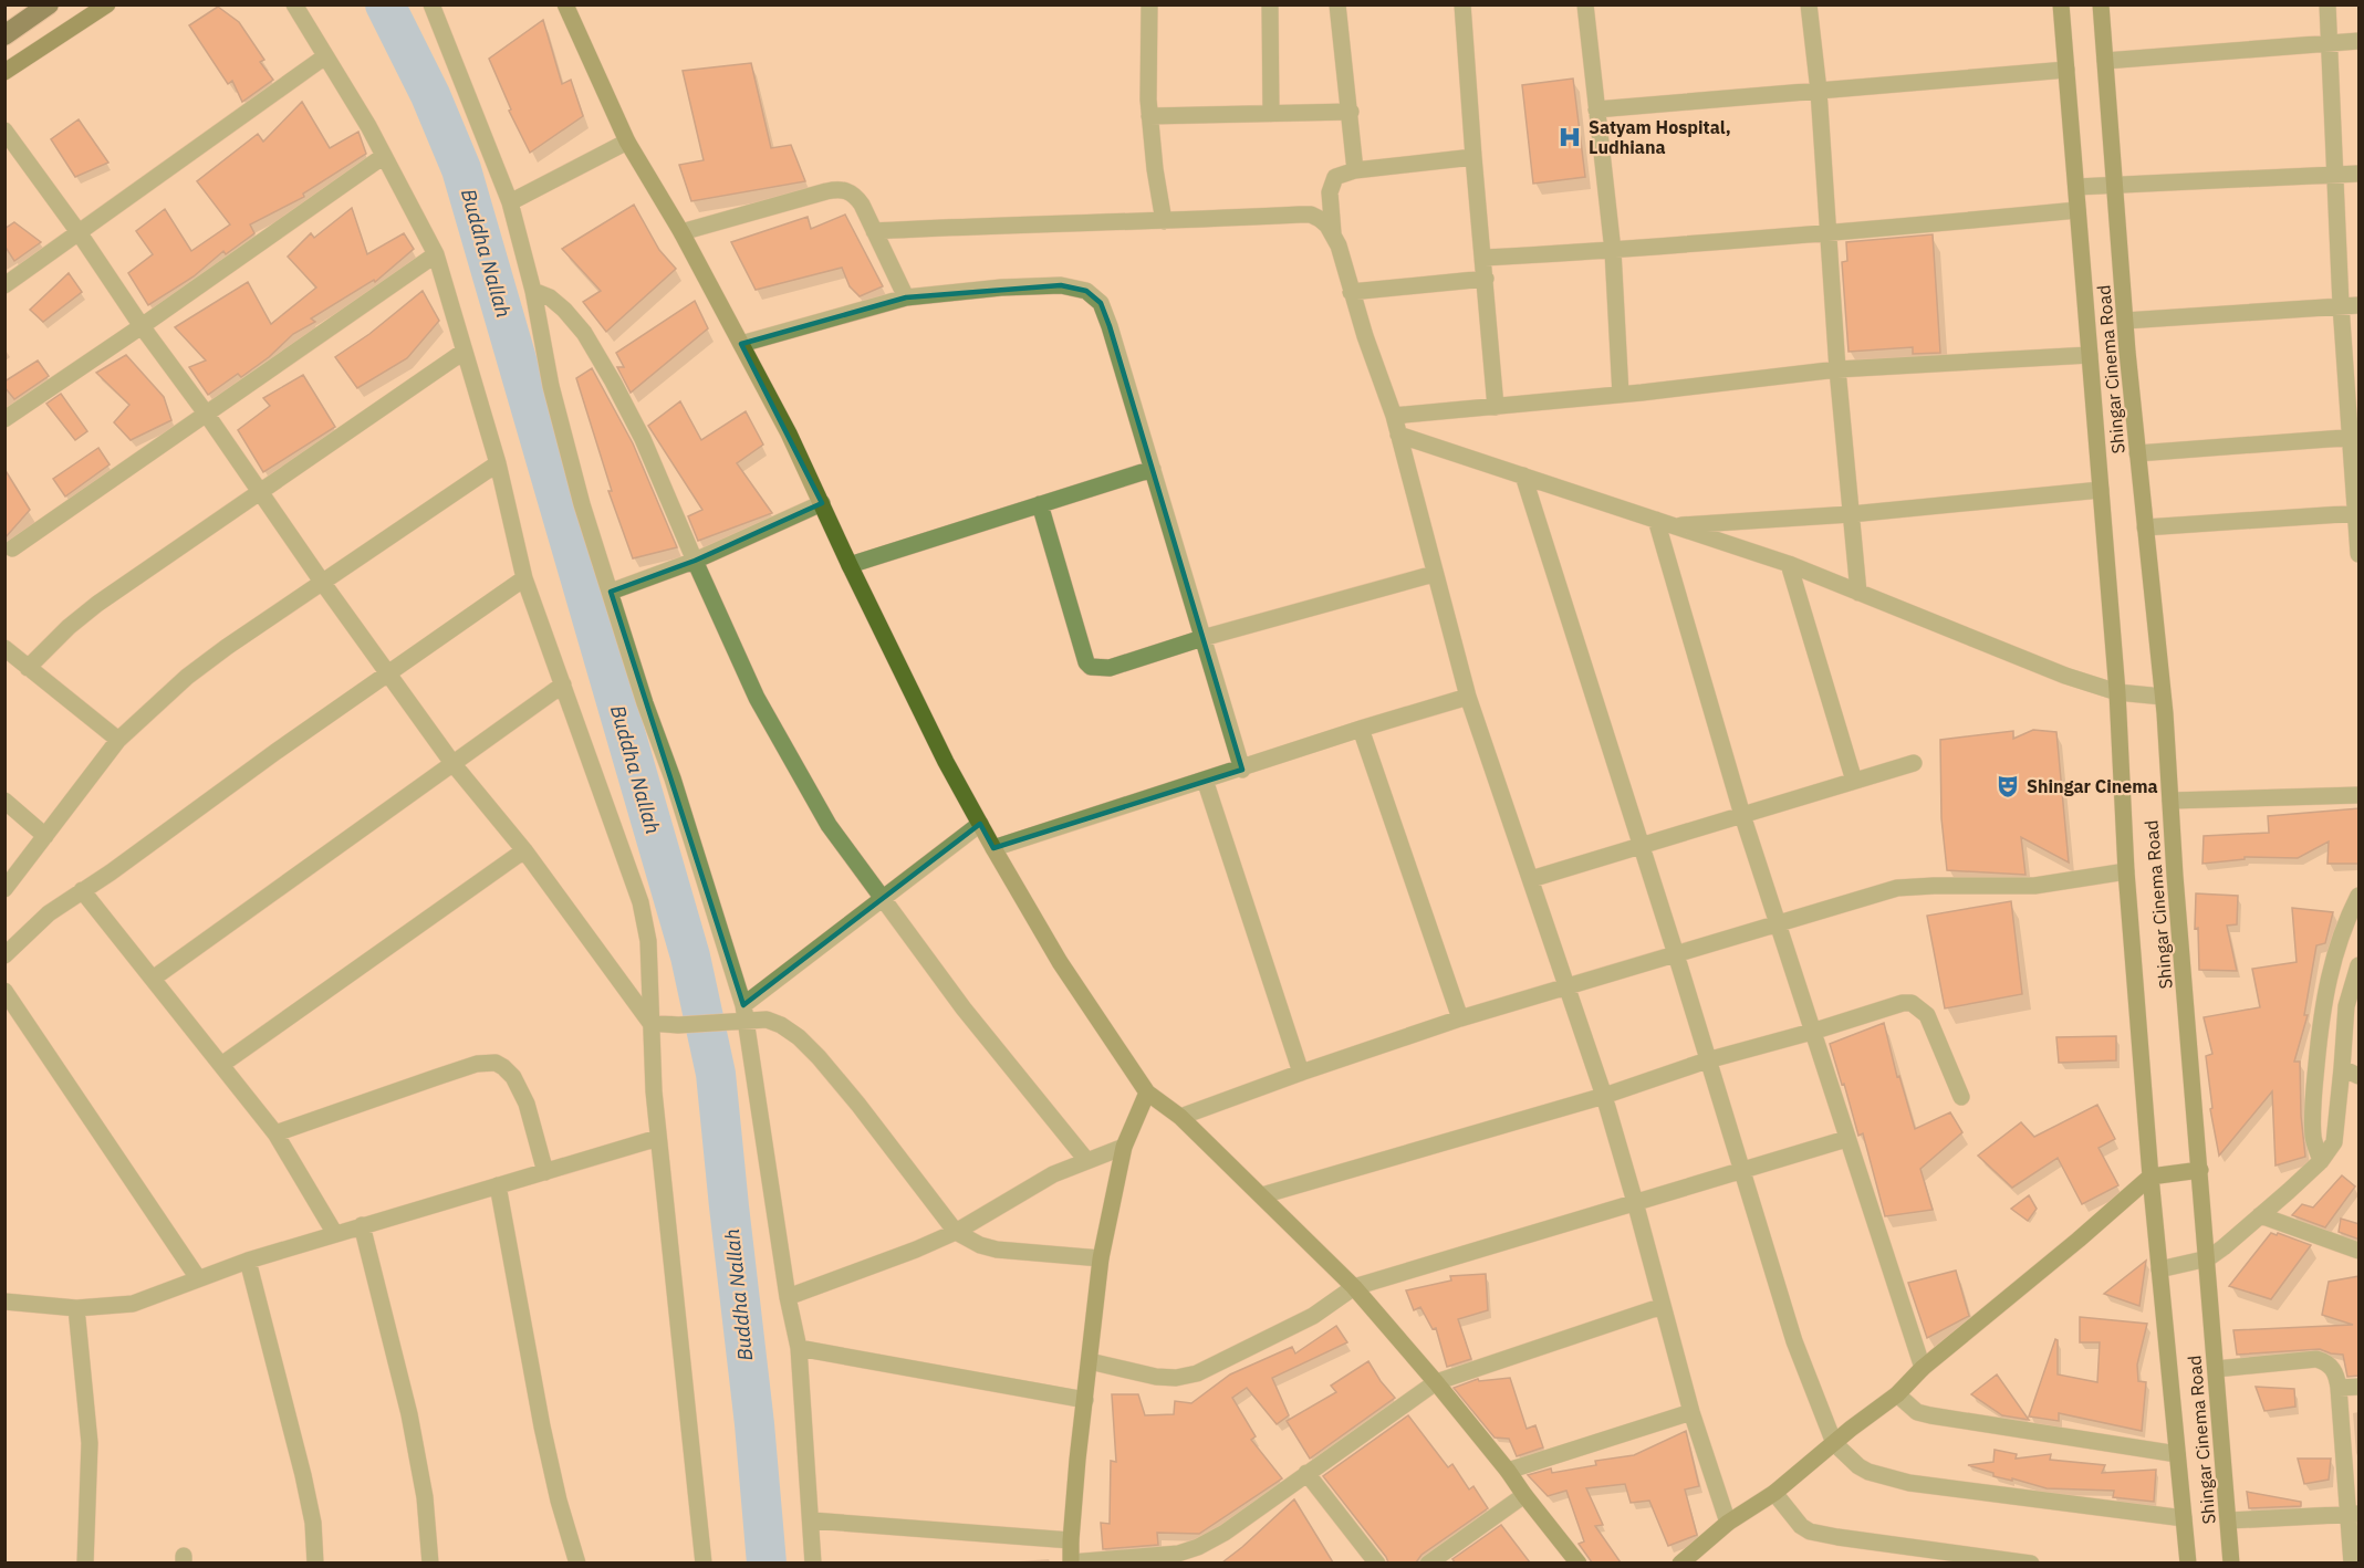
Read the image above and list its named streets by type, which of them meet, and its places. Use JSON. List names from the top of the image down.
{
  "streets": {
    "street": ["Shingar Cinema Road"]
  },
  "water": ["Buddha Nallah"],
  "places": {
    "hospital": ["Satyam Hospital, Ludhiana"],
    "theatre": ["Shingar Cinema"]
  }
}
